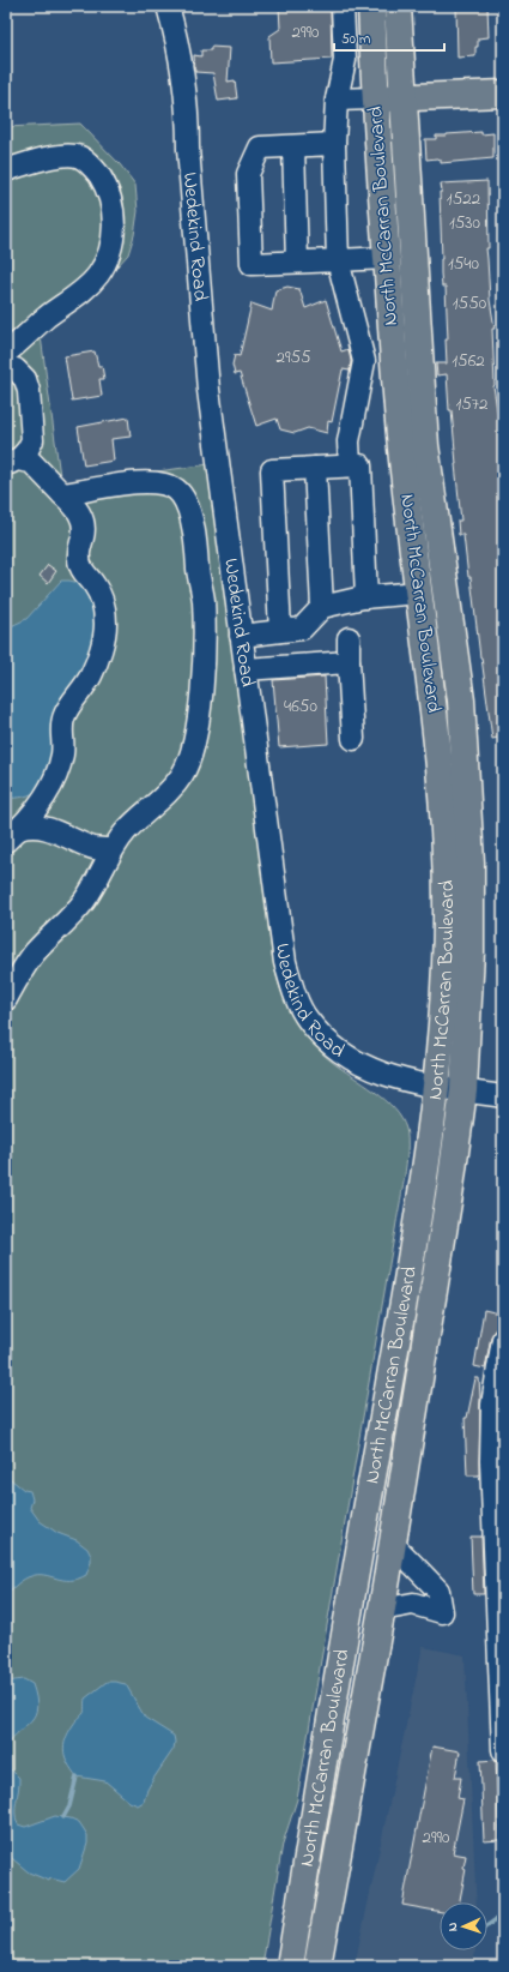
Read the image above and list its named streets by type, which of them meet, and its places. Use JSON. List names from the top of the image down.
{
  "streets": {
    "main road": ["North McCarran Boulevard"],
    "street": ["Wedekind Road"]
  },
  "crossings": [
    ["North McCarran Boulevard", "Wedekind Road"]
  ],
  "house_numbers": [
    "2990",
    "1522",
    "1530",
    "1540",
    "1550",
    "2955",
    "1562",
    "1572",
    "4650",
    "2990"
  ],
  "scale_bar": "50 m",
  "north": "left"
}
